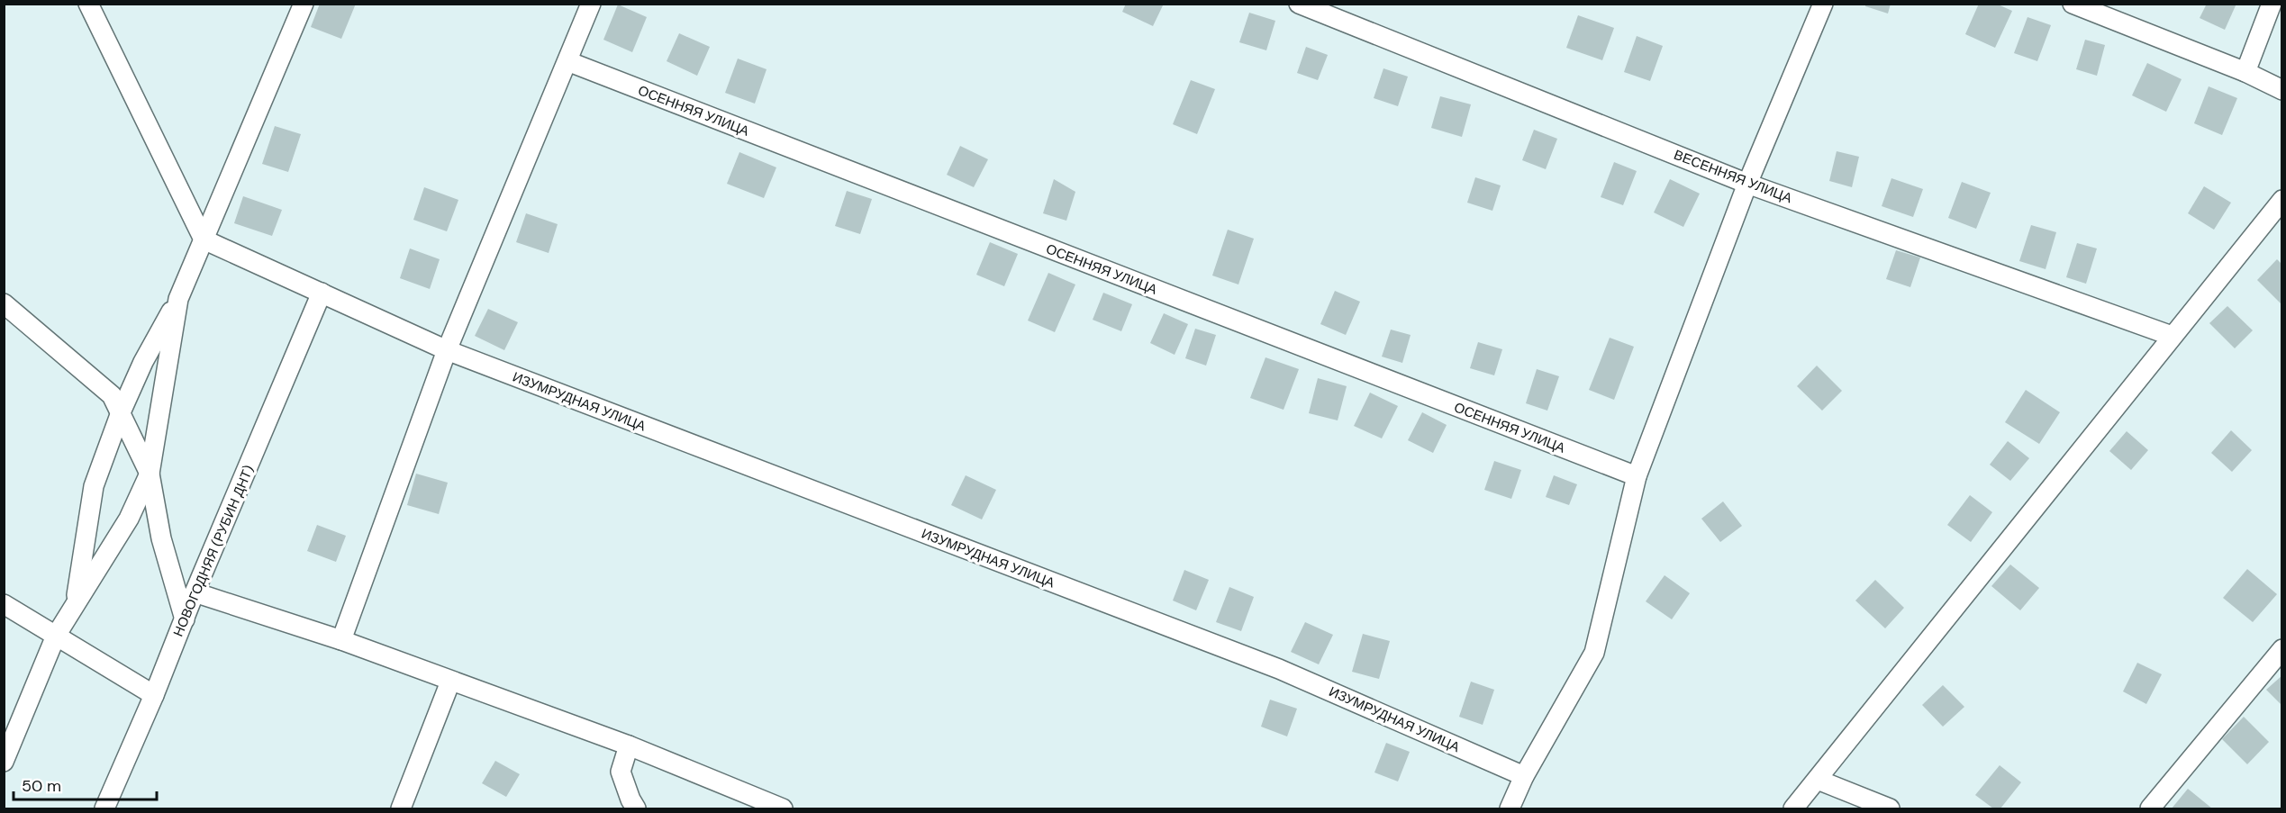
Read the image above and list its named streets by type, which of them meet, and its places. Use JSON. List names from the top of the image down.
{
  "streets": {
    "street": [
      "ОСЕННЯЯ УЛИЦА",
      "ВЕСЕННЯЯ УЛИЦА",
      "ИЗУМРУДНАЯ УЛИЦА",
      "НОВОГОДНЯЯ (РУБИН ДНТ)"
    ]
  },
  "crossings": [
    ["ИЗУМРУДНАЯ УЛИЦА", "НОВОГОДНЯЯ (РУБИН ДНТ)"]
  ],
  "scale_bar": "50 m"
}
